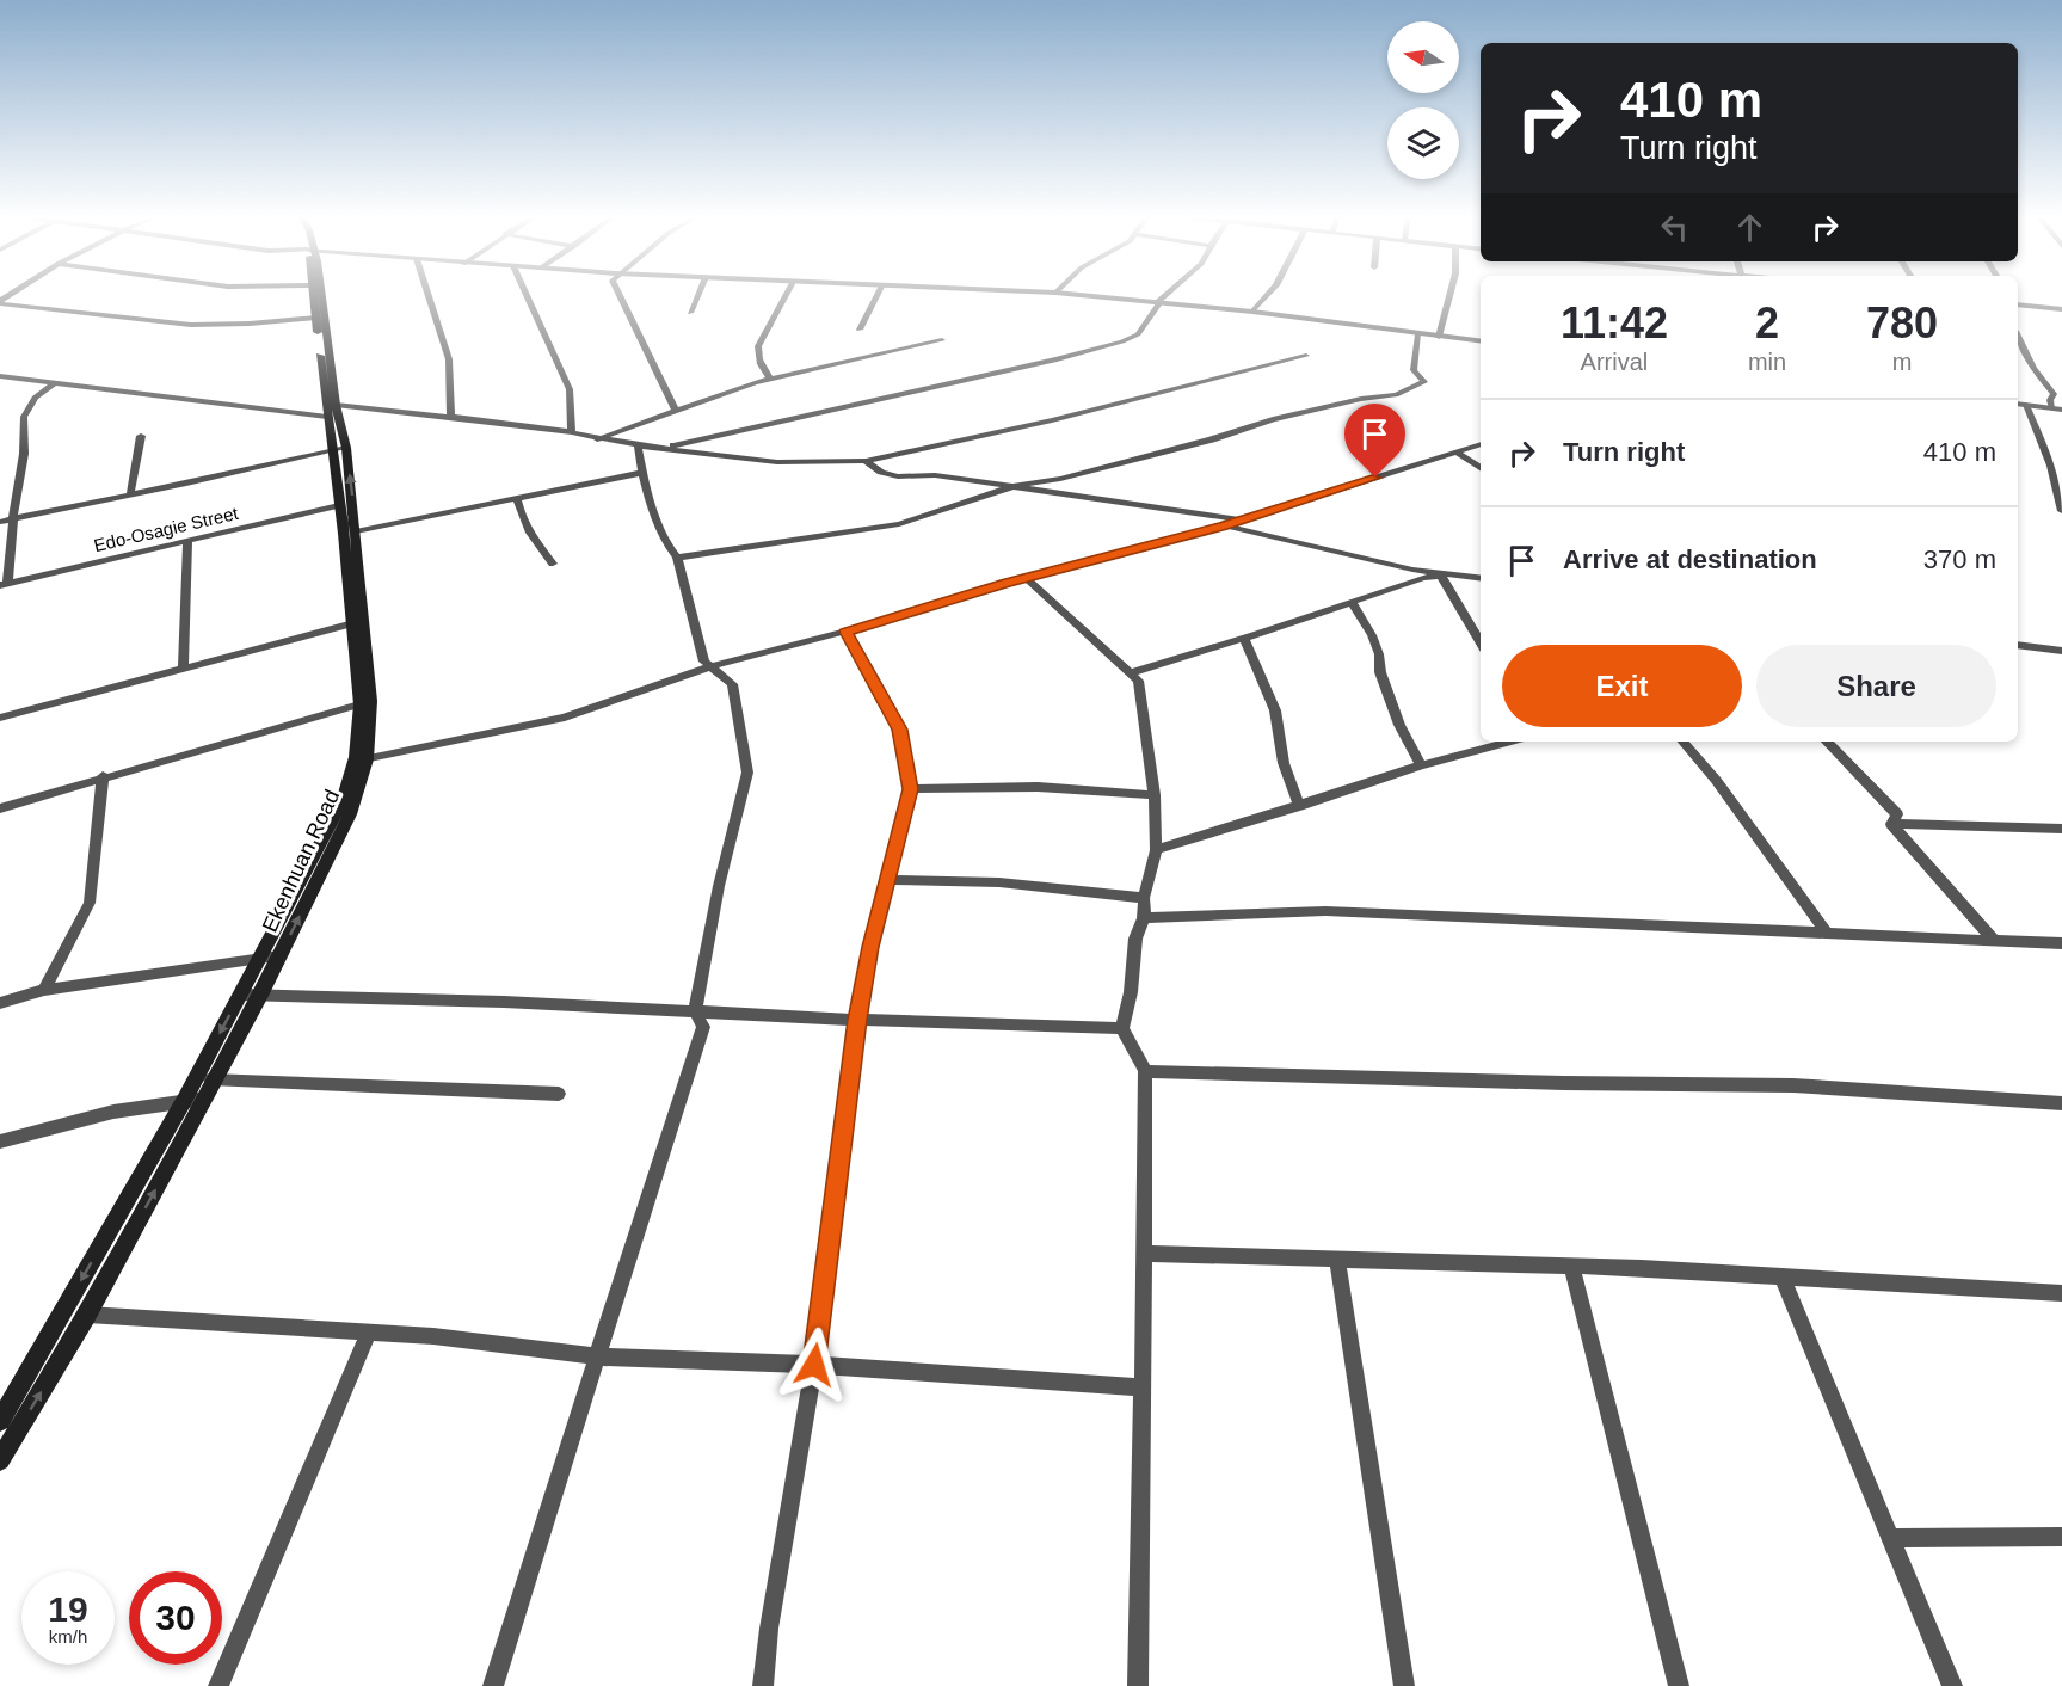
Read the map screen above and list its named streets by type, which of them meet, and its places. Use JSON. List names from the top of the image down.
{
  "streets": {
    "main road": ["Ekenhuan Road"],
    "street": ["Edo-Osagie Street"]
  },
  "crossings": [
    ["Edo-Osagie Street", "Ekenhuan Road"]
  ],
  "north": "left",
  "page": {
    "turn": ["410 m", "Turn right"],
    "eta": [
      "11:42",
      "Arrival",
      "2",
      "min",
      "780",
      "m"
    ],
    "list": [
      {
        "name": "Turn right",
        "value": "410 m"
      },
      {
        "name": "Arrive at destination",
        "value": "370 m"
      }
    ],
    "buttons": ["Exit", "Share"],
    "speed": "19 km/h",
    "limit": "30"
  }
}
